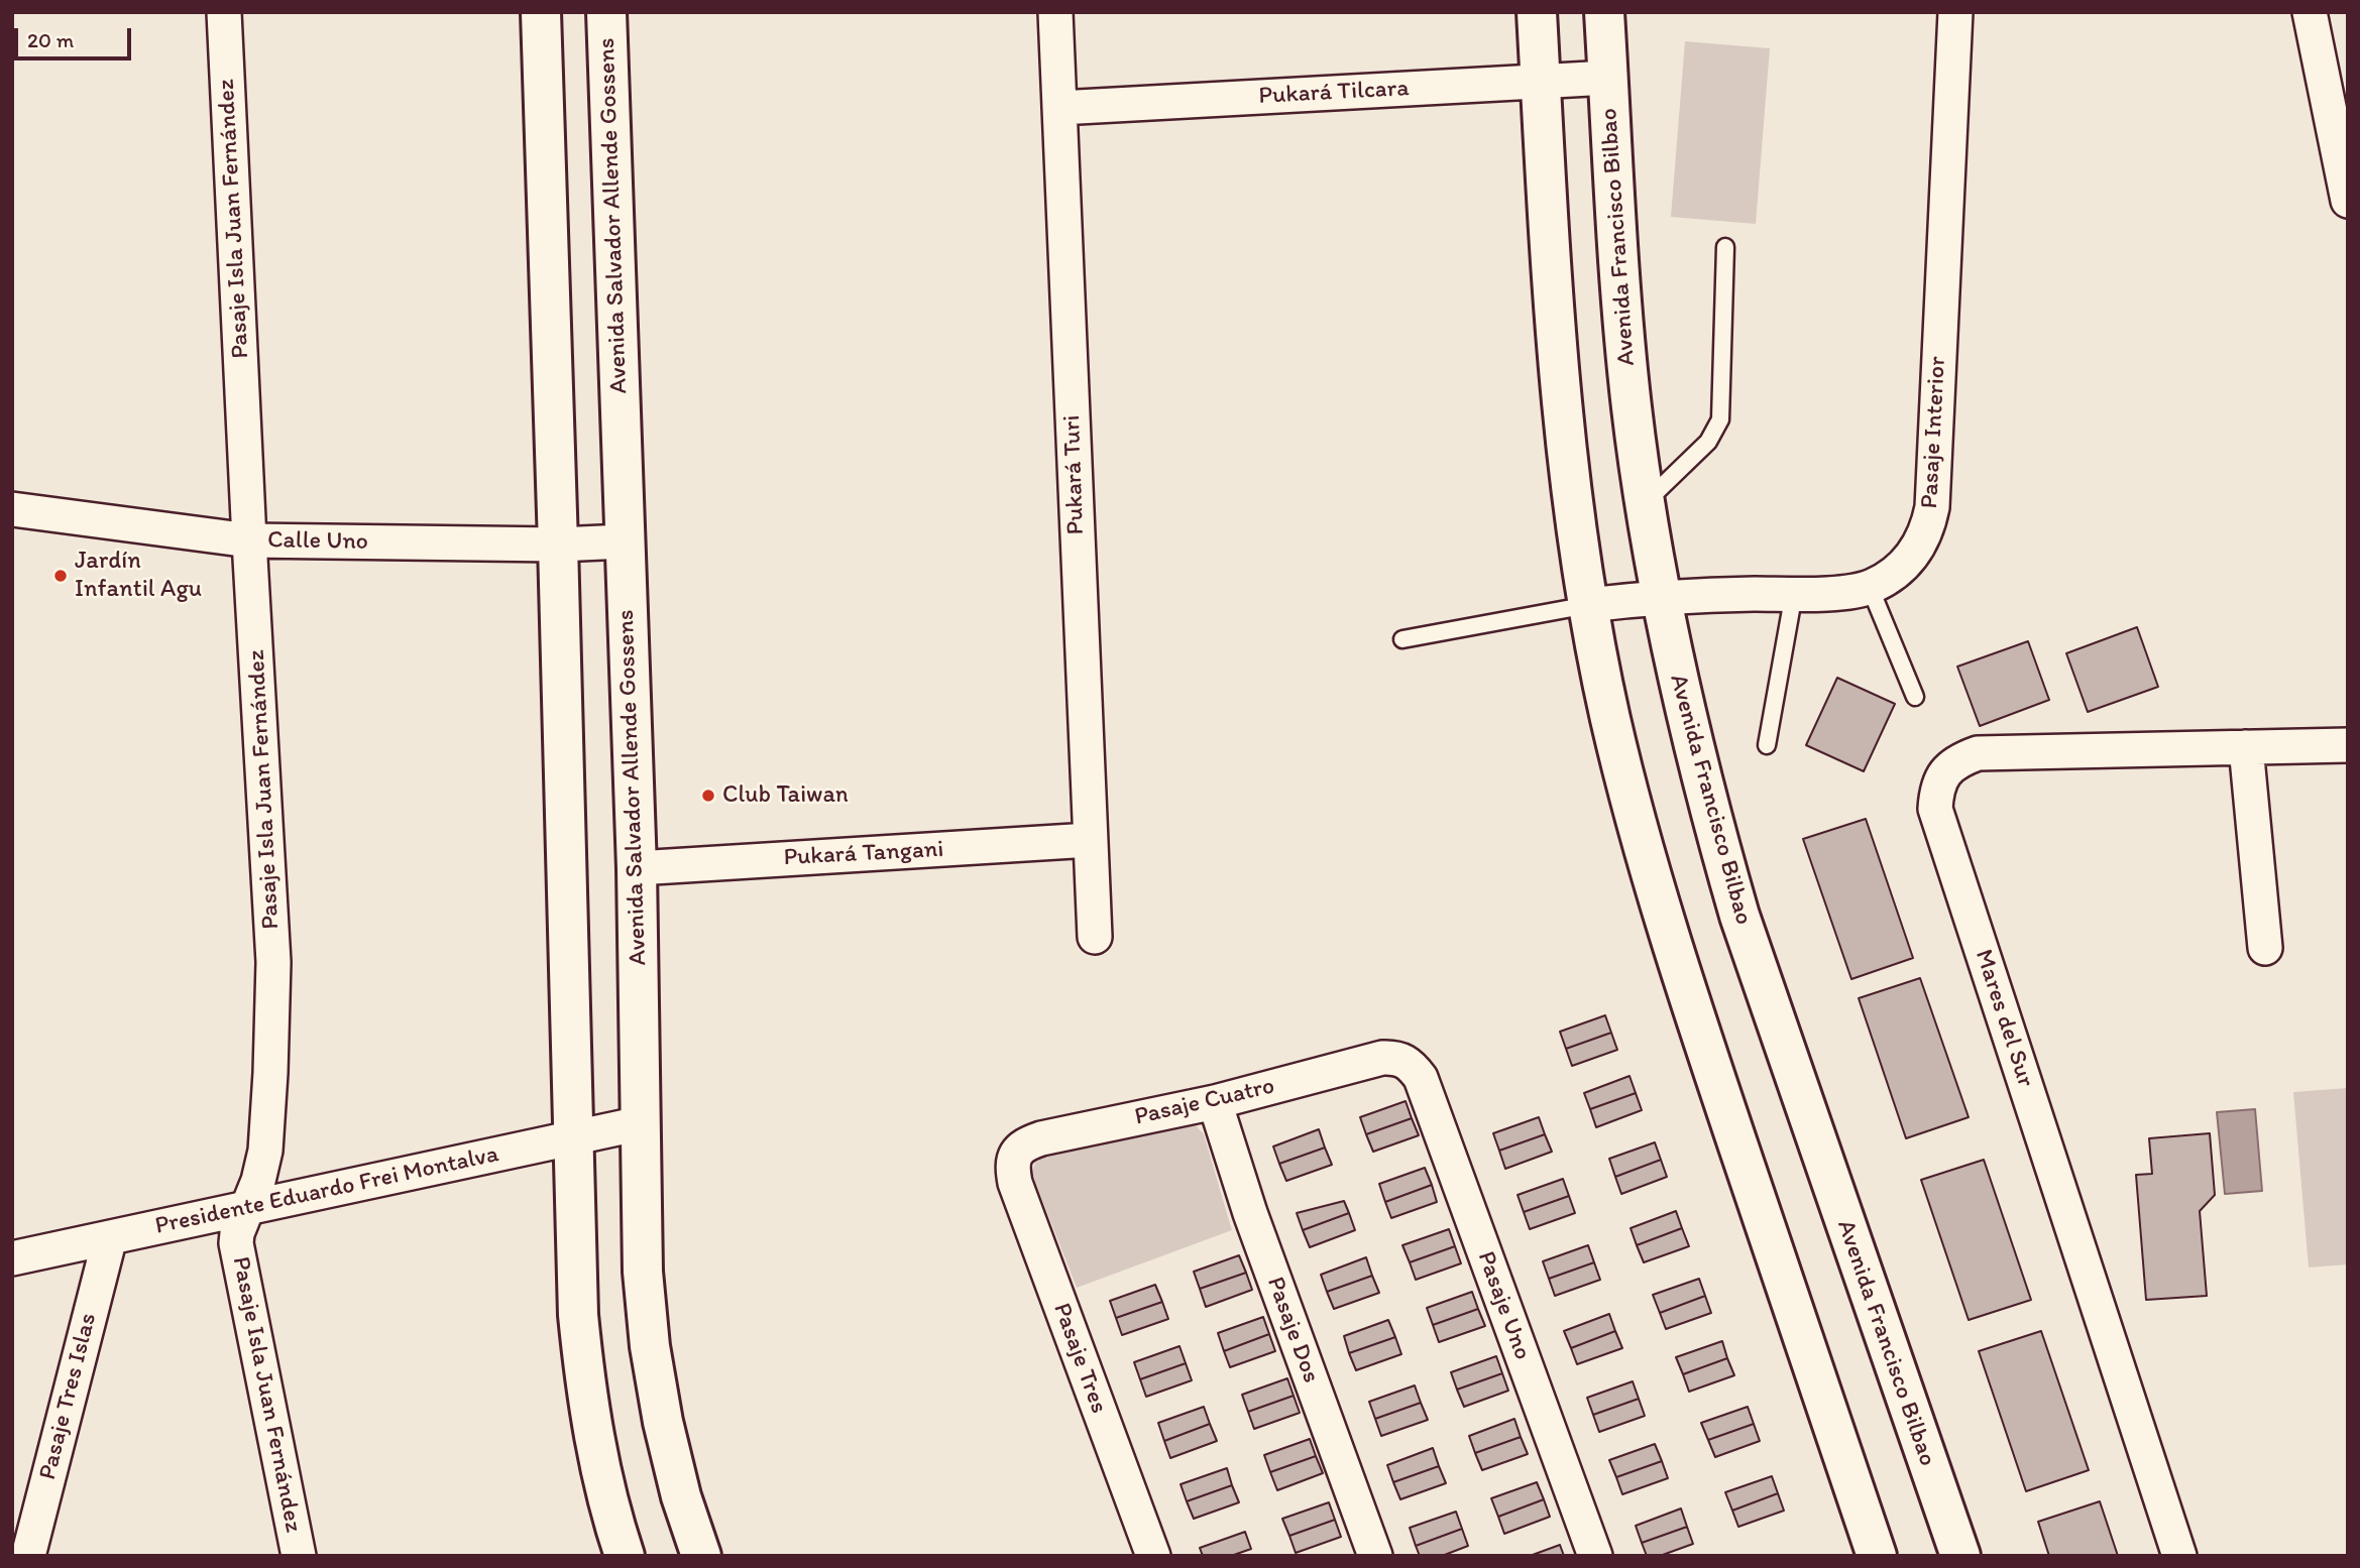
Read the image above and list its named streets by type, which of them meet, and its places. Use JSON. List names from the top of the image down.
{
  "streets": {
    "main road": ["Avenida Salvador Allende Gossens", "Avenida Francisco Bilbao"],
    "street": [
      "Pukará Tilcara",
      "Pasaje Isla Juan Fernández",
      "Pasaje Interior",
      "Pukará Turi",
      "Calle Uno",
      "Pukará Tangani",
      "Mares del Sur",
      "Pasaje Cuatro",
      "Presidente Eduardo Frei Montalva",
      "Pasaje Uno",
      "Pasaje Dos",
      "Pasaje Tres",
      "Pasaje Tres Islas"
    ]
  },
  "crossings": [
    ["Pukará Tilcara", "Avenida Francisco Bilbao"],
    ["Pukará Tilcara", "Pukará Turi"],
    ["Avenida Salvador Allende Gossens", "Calle Uno"],
    ["Avenida Salvador Allende Gossens", "Pukará Tangani"],
    ["Avenida Salvador Allende Gossens", "Presidente Eduardo Frei Montalva"],
    ["Pasaje Isla Juan Fernández", "Calle Uno"],
    ["Pasaje Isla Juan Fernández", "Presidente Eduardo Frei Montalva"],
    ["Avenida Francisco Bilbao", "Pasaje Interior"],
    ["Pukará Turi", "Pukará Tangani"],
    ["Pasaje Cuatro", "Pasaje Uno"],
    ["Pasaje Cuatro", "Pasaje Dos"],
    ["Pasaje Cuatro", "Pasaje Tres"],
    ["Presidente Eduardo Frei Montalva", "Pasaje Tres Islas"]
  ],
  "places": ["Jardín Infantil Agu", "Club Taiwan"],
  "scale_bar": "20 m"
}
